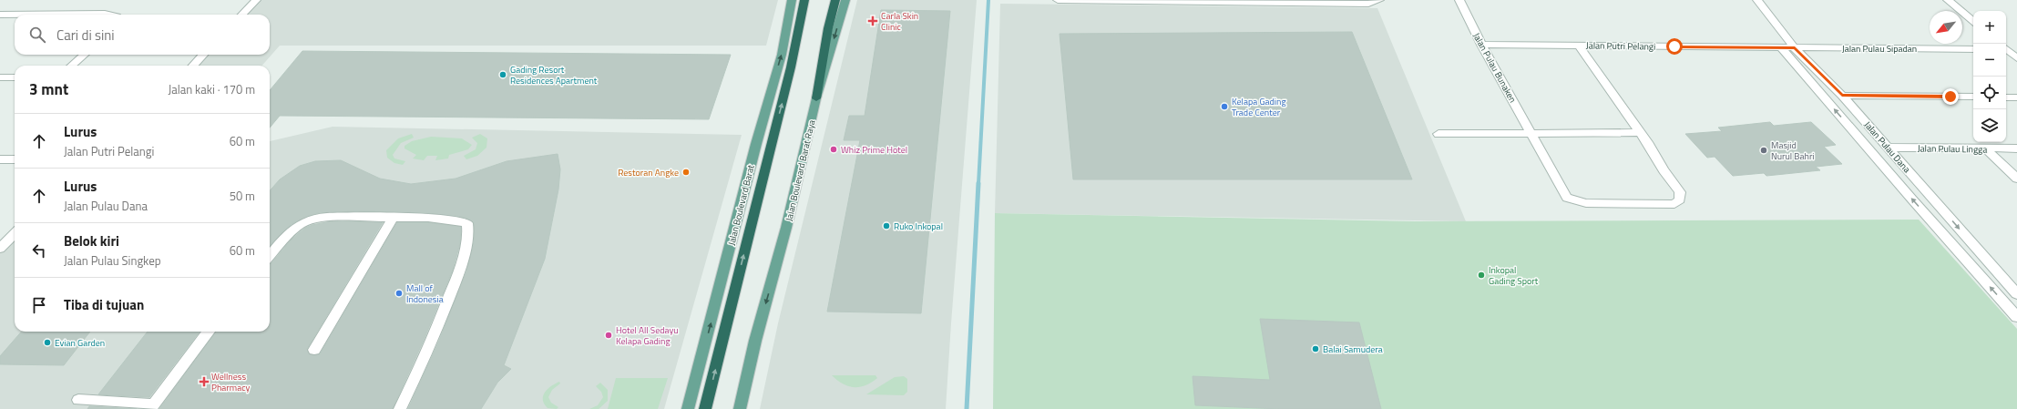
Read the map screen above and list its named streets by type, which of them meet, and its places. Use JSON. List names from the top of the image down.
{
  "streets": {
    "main road": ["Jalan Boulevard Barat Raya", "Jalan Boulevard Barat"],
    "street": [
      "Jalan Putri Pelangi",
      "Jalan Pulau Sipadan",
      "Jalan Pulau Bunaken",
      "Jalan Pulau Dana",
      "Jalan Pulau Lingga"
    ]
  },
  "crossings": [
    ["Jalan Putri Pelangi", "Jalan Pulau Sipadan"],
    ["Jalan Putri Pelangi", "Jalan Pulau Bunaken"],
    ["Jalan Putri Pelangi", "Jalan Pulau Dana"],
    ["Jalan Pulau Sipadan", "Jalan Pulau Dana"],
    ["Jalan Pulau Dana", "Jalan Pulau Lingga"]
  ],
  "one_way": ["Jalan Boulevard Barat Raya", "Jalan Boulevard Barat"],
  "places": {
    "health": ["Carla Skin Clinic", "Wellness Pharmacy"],
    "other": [
      "Gading Resort Residences Apartment",
      "Kelapa Gading Trade Center",
      "Whiz Prime Hotel",
      "Masjid Nurul Bahri",
      "Restoran Angke",
      "Ruko Inkopal",
      "Inkopal Gading Sport",
      "Mall of Indonesia",
      "Hotel All Sedayu Kelapa Gading",
      "Evian Garden",
      "Balai Samudera"
    ]
  },
  "north": "bottom left",
  "page": {
    "map_buttons": ["+", "−"],
    "search": "Cari di sini",
    "heading": ["3 mnt", "Jalan kaki · 170 m"],
    "list": [
      ["Lurus", "Jalan Putri Pelangi", "60 m"],
      ["Lurus", "Jalan Pulau Dana", "50 m"],
      ["Belok kiri", "Jalan Pulau Singkep", "60 m"],
      "Tiba di tujuan"
    ]
  }
}
